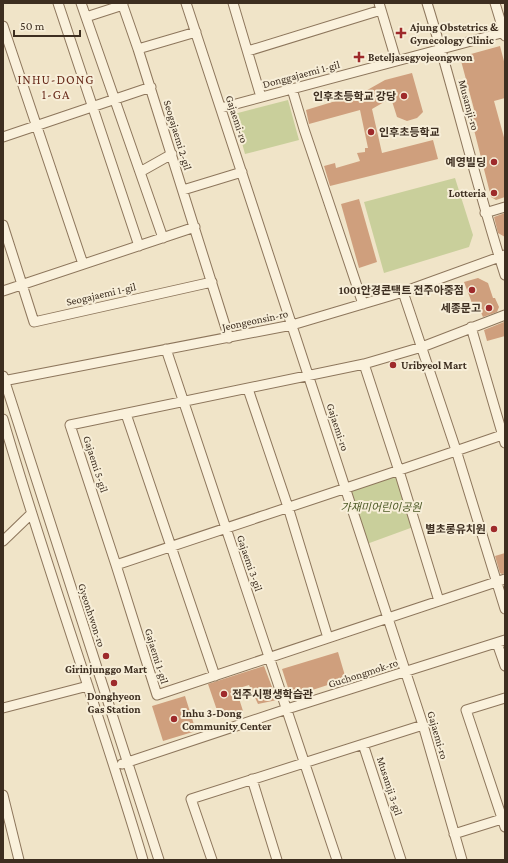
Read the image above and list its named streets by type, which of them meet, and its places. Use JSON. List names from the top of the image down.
{
  "streets": {
    "street": [
      "Donggajaemi 1-gil",
      "Musamji-ro",
      "Gajaemi-ro",
      "Seogajaemi 2-gil",
      "Seogajaemi 1-gil",
      "Jeongeonsin-ro",
      "Gajaemi 5-gil",
      "Gajaemi 3-gil",
      "Gyeonhwon-ro",
      "Gajaemi 1-gil",
      "Guchongmok-ro",
      "Musamji 3-gil"
    ]
  },
  "crossings": [
    ["Donggajaemi 1-gil", "Musamji-ro"],
    ["Donggajaemi 1-gil", "Gajaemi-ro"],
    ["Musamji-ro", "Jeongeonsin-ro"],
    ["Gajaemi-ro", "Jeongeonsin-ro"],
    ["Gajaemi-ro", "Gajaemi 5-gil"],
    ["Gajaemi-ro", "Gajaemi 3-gil"],
    ["Gajaemi-ro", "Gajaemi 1-gil"],
    ["Gajaemi-ro", "Guchongmok-ro"],
    ["Jeongeonsin-ro", "Gyeonhwon-ro"],
    ["Gajaemi 5-gil", "Gajaemi 3-gil"],
    ["Gajaemi 5-gil", "Gajaemi 1-gil"],
    ["Gajaemi 3-gil", "Gajaemi 1-gil"],
    ["Gyeonhwon-ro", "Guchongmok-ro"]
  ],
  "districts": ["INHU-DONG 1-GA"],
  "parks": ["가재미어린이공원"],
  "places": {
    "health": ["Ajung Obstetrics & Gynecology Clinic", "Beteljasegyojeongwon"],
    "other": [
      "인후초등학교 강당",
      "인후초등학교",
      "예영빌딩",
      "Lotteria",
      "1001안경콘택트 전주아중점",
      "세종문고",
      "Uribyeol Mart",
      "별초롱유치원",
      "Girinjunggo Mart",
      "Donghyeon Gas Station",
      "전주시평생학습관",
      "Inhu 3-Dong Community Center"
    ]
  },
  "scale_bar": "50 m"
}
